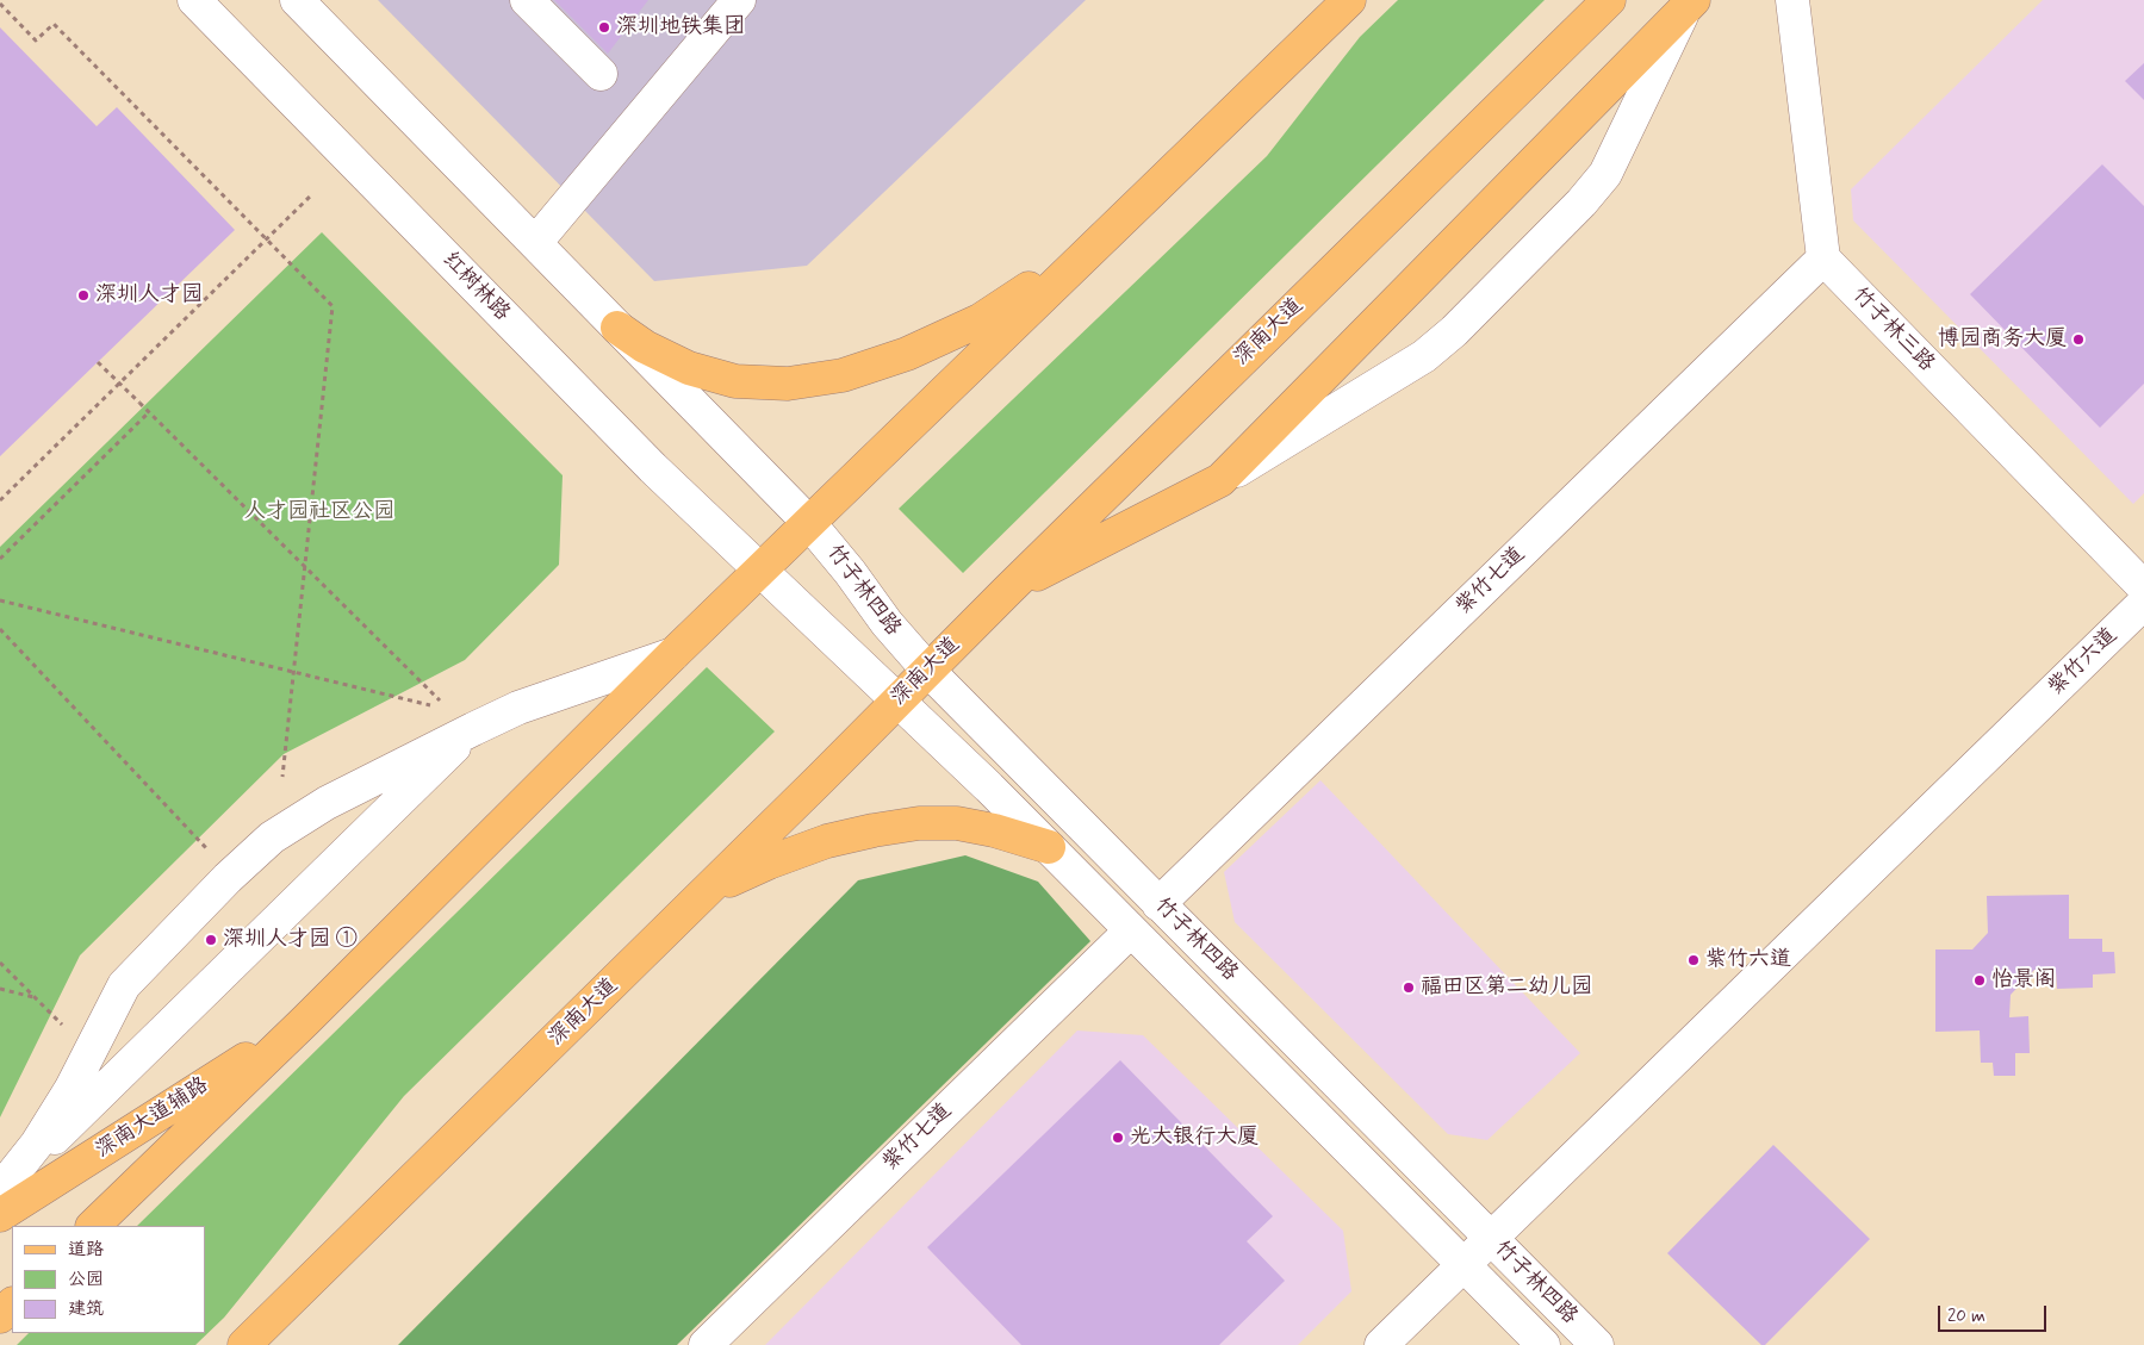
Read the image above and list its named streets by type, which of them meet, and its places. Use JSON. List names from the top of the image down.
{
  "streets": {
    "main road": ["深南大道", "深南大道辅路"],
    "street": [
      "红树林路",
      "竹子林三路",
      "紫竹七道",
      "竹子林四路",
      "紫竹六道"
    ]
  },
  "crossings": [
    ["红树林路", "竹子林四路"],
    ["竹子林三路", "紫竹七道"],
    ["深南大道", "竹子林四路"],
    ["紫竹七道", "竹子林四路"],
    ["竹子林四路", "紫竹六道"]
  ],
  "parks": ["人才园社区公园"],
  "places": [
    "深圳地铁集团",
    "深圳人才园",
    "博园商务大厦",
    "深圳人才园 ①",
    "紫竹六道",
    "怡景阁",
    "福田区第二幼儿园",
    "光大银行大厦"
  ],
  "legend": ["道路", "公园", "建筑"],
  "scale_bar": "20 m"
}
